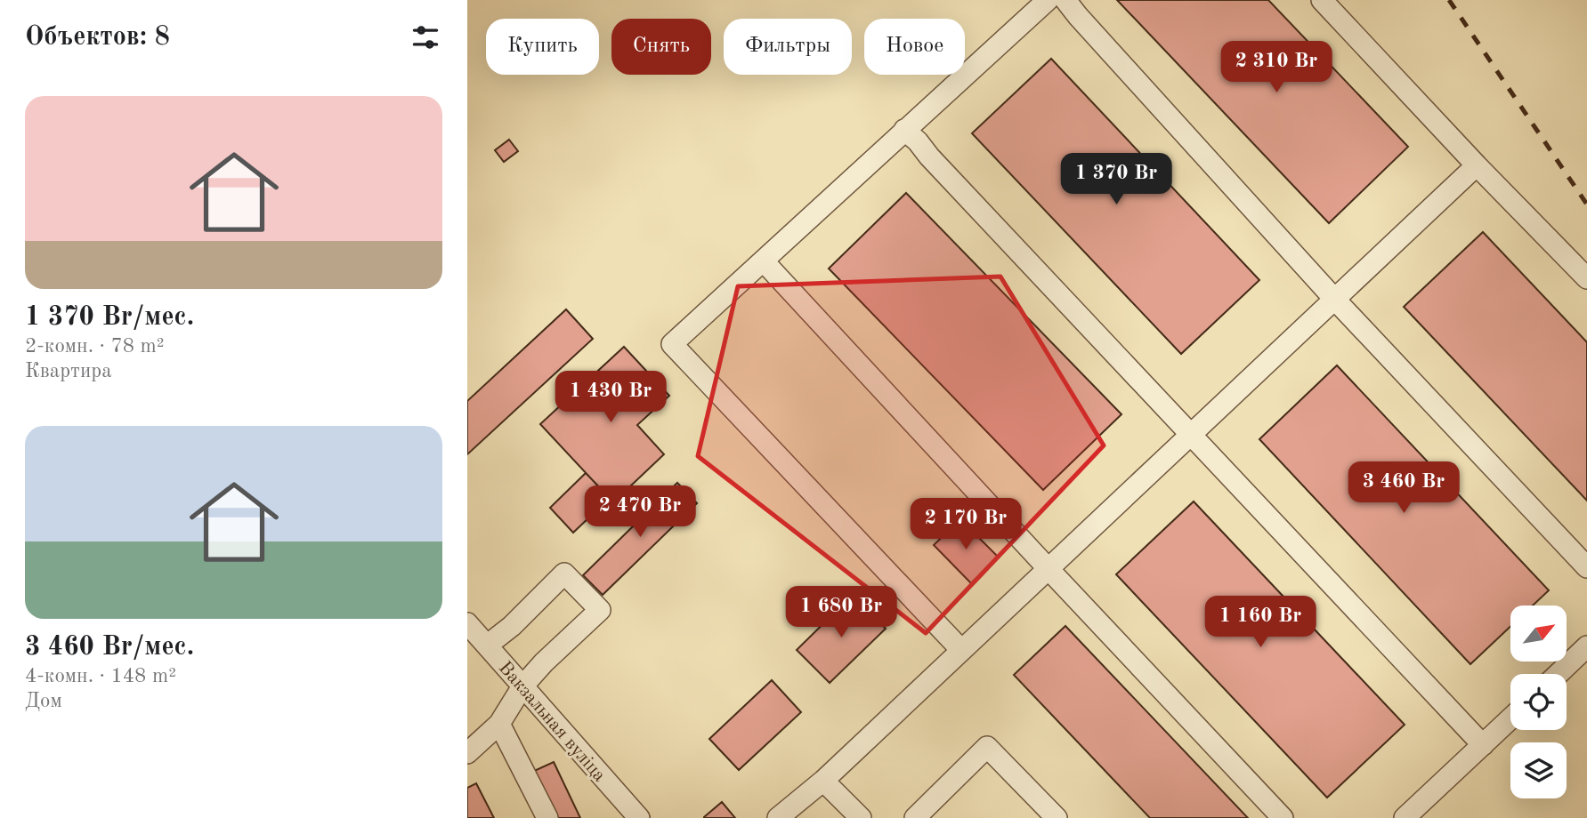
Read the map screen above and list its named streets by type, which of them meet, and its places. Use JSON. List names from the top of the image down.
{
  "streets": {
    "street": ["Вакзальная вуліца"]
  },
  "north": "top right",
  "page": {
    "heading": "Объектов: 8",
    "chip": [
      "Купить",
      "Снять",
      "Фильтры",
      "Новое"
    ],
    "price": [
      "2 310 Br",
      "1 370 Br",
      "1 430 Br",
      "3 460 Br",
      "2 470 Br",
      "2 170 Br",
      "1 680 Br",
      "1 160 Br"
    ],
    "list": [
      {
        "name": "1 370 Br/мес.",
        "note": "2-комн. · 78 m² · Квартира"
      },
      {
        "name": "3 460 Br/мес.",
        "note": "4-комн. · 148 m² · Дом"
      }
    ]
  }
}
